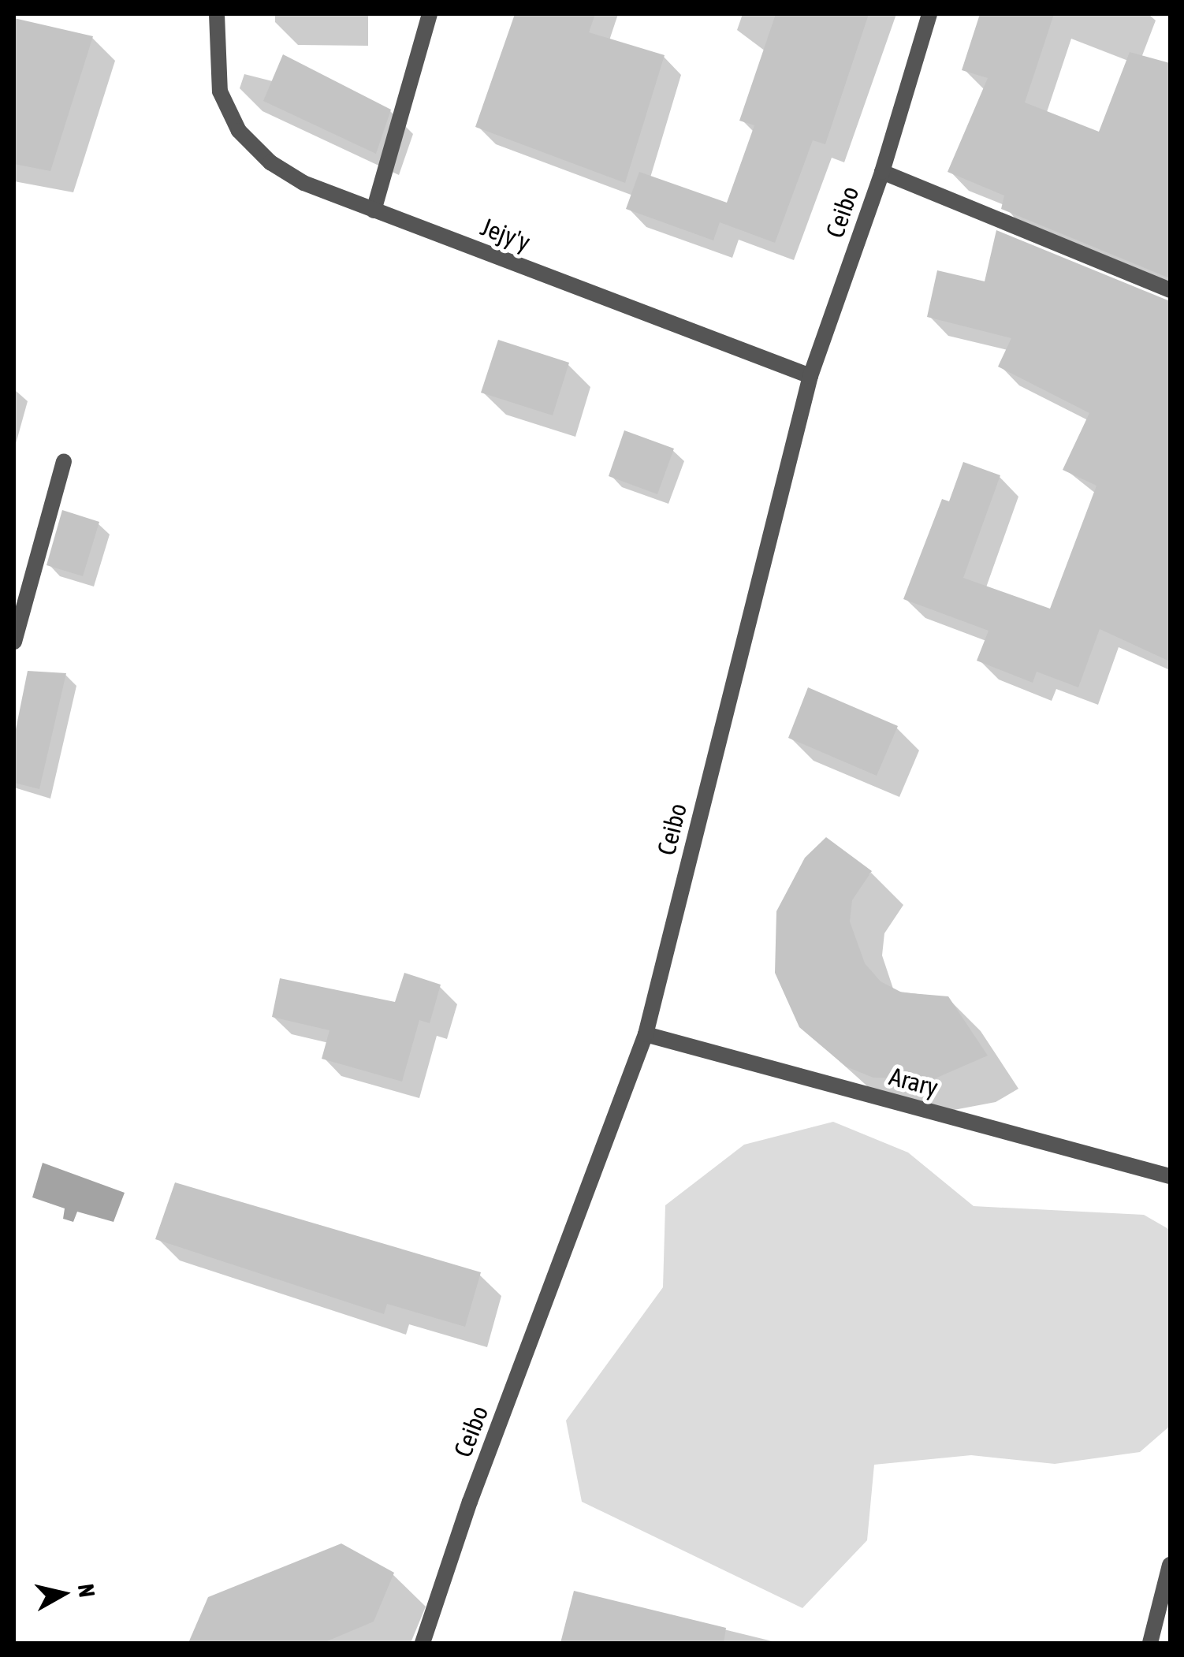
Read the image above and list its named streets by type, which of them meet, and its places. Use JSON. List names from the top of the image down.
{
  "streets": {
    "street": ["Ceibo", "Jejy'y", "Arary"]
  },
  "crossings": [
    ["Ceibo", "Jejy'y"],
    ["Ceibo", "Arary"]
  ],
  "north": "right"
}
